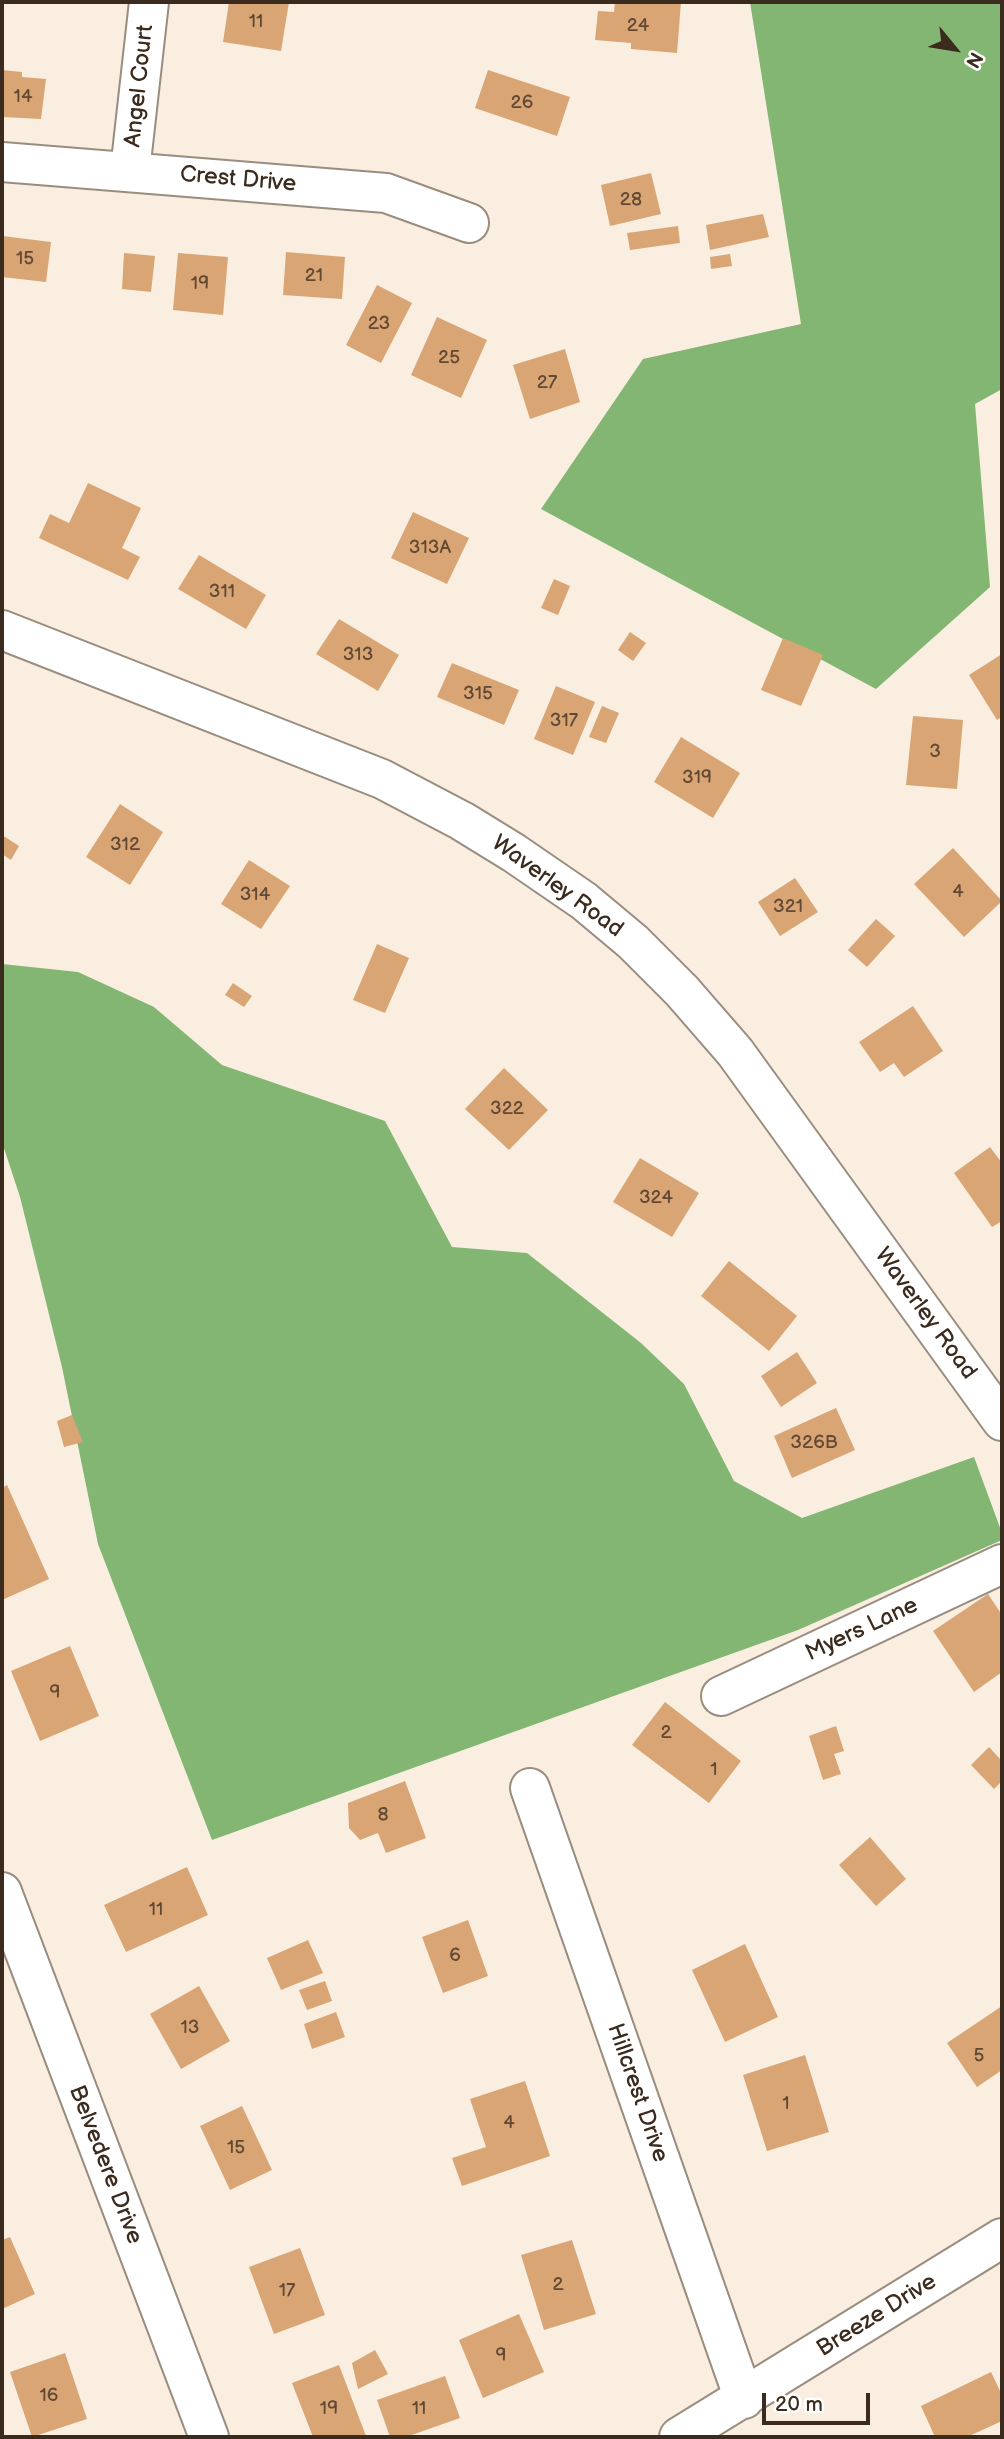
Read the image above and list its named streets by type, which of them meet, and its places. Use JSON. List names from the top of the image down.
{
  "streets": {
    "street": [
      "Angel Court",
      "Crest Drive",
      "Waverley Road",
      "Myers Lane",
      "Hillcrest Drive",
      "Belvedere Drive",
      "Breeze Drive"
    ]
  },
  "crossings": [
    ["Angel Court", "Crest Drive"],
    ["Hillcrest Drive", "Breeze Drive"]
  ],
  "house_numbers": [
    "11",
    "24",
    "14",
    "26",
    "28",
    "15",
    "21",
    "19",
    "23",
    "25",
    "27",
    "313A",
    "311",
    "313",
    "315",
    "317",
    "3",
    "319",
    "312",
    "4",
    "314",
    "321",
    "322",
    "324",
    "326B",
    "9",
    "2",
    "1",
    "8",
    "11",
    "6",
    "13",
    "5",
    "1",
    "4",
    "15",
    "2",
    "17",
    "9",
    "16",
    "19",
    "11"
  ],
  "scale_bar": "20 m",
  "north": "bottom right"
}
